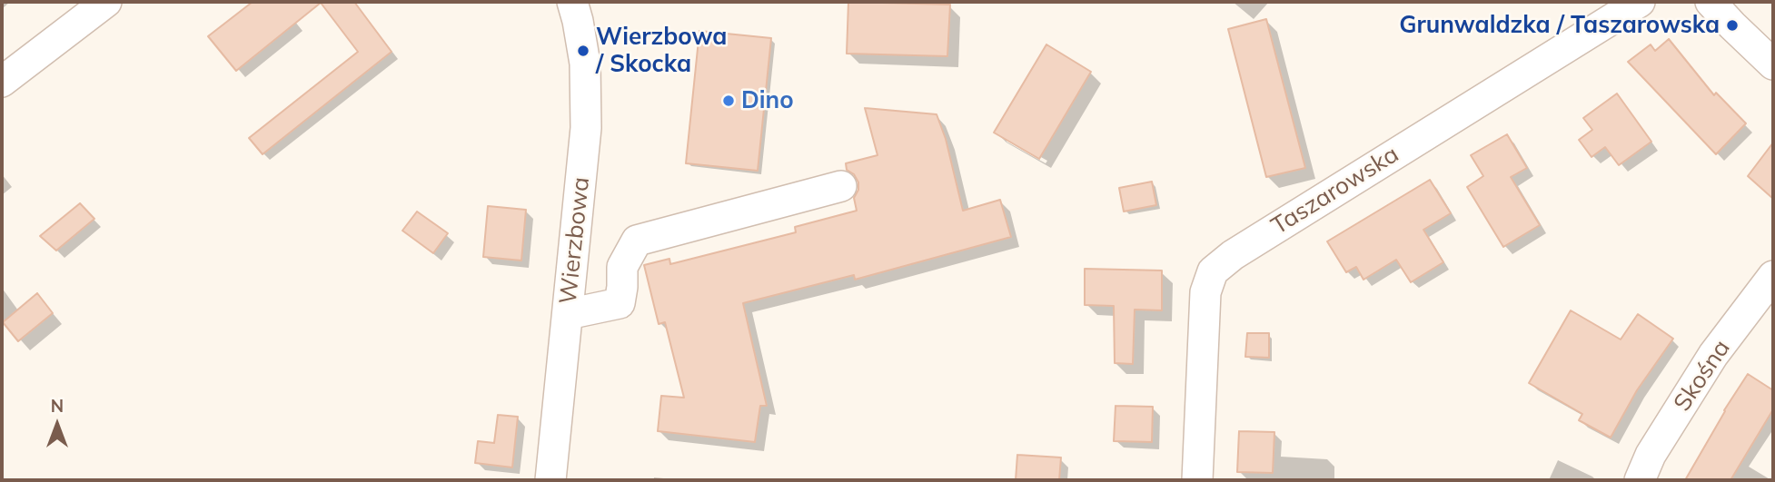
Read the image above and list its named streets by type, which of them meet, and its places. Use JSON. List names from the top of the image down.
{
  "streets": {
    "street": ["Taszarowska", "Wierzbowa", "Skośna"]
  },
  "places": ["Grunwaldzka / Taszarowska", "Wierzbowa / Skocka", "Dino"],
  "north": "top"
}
